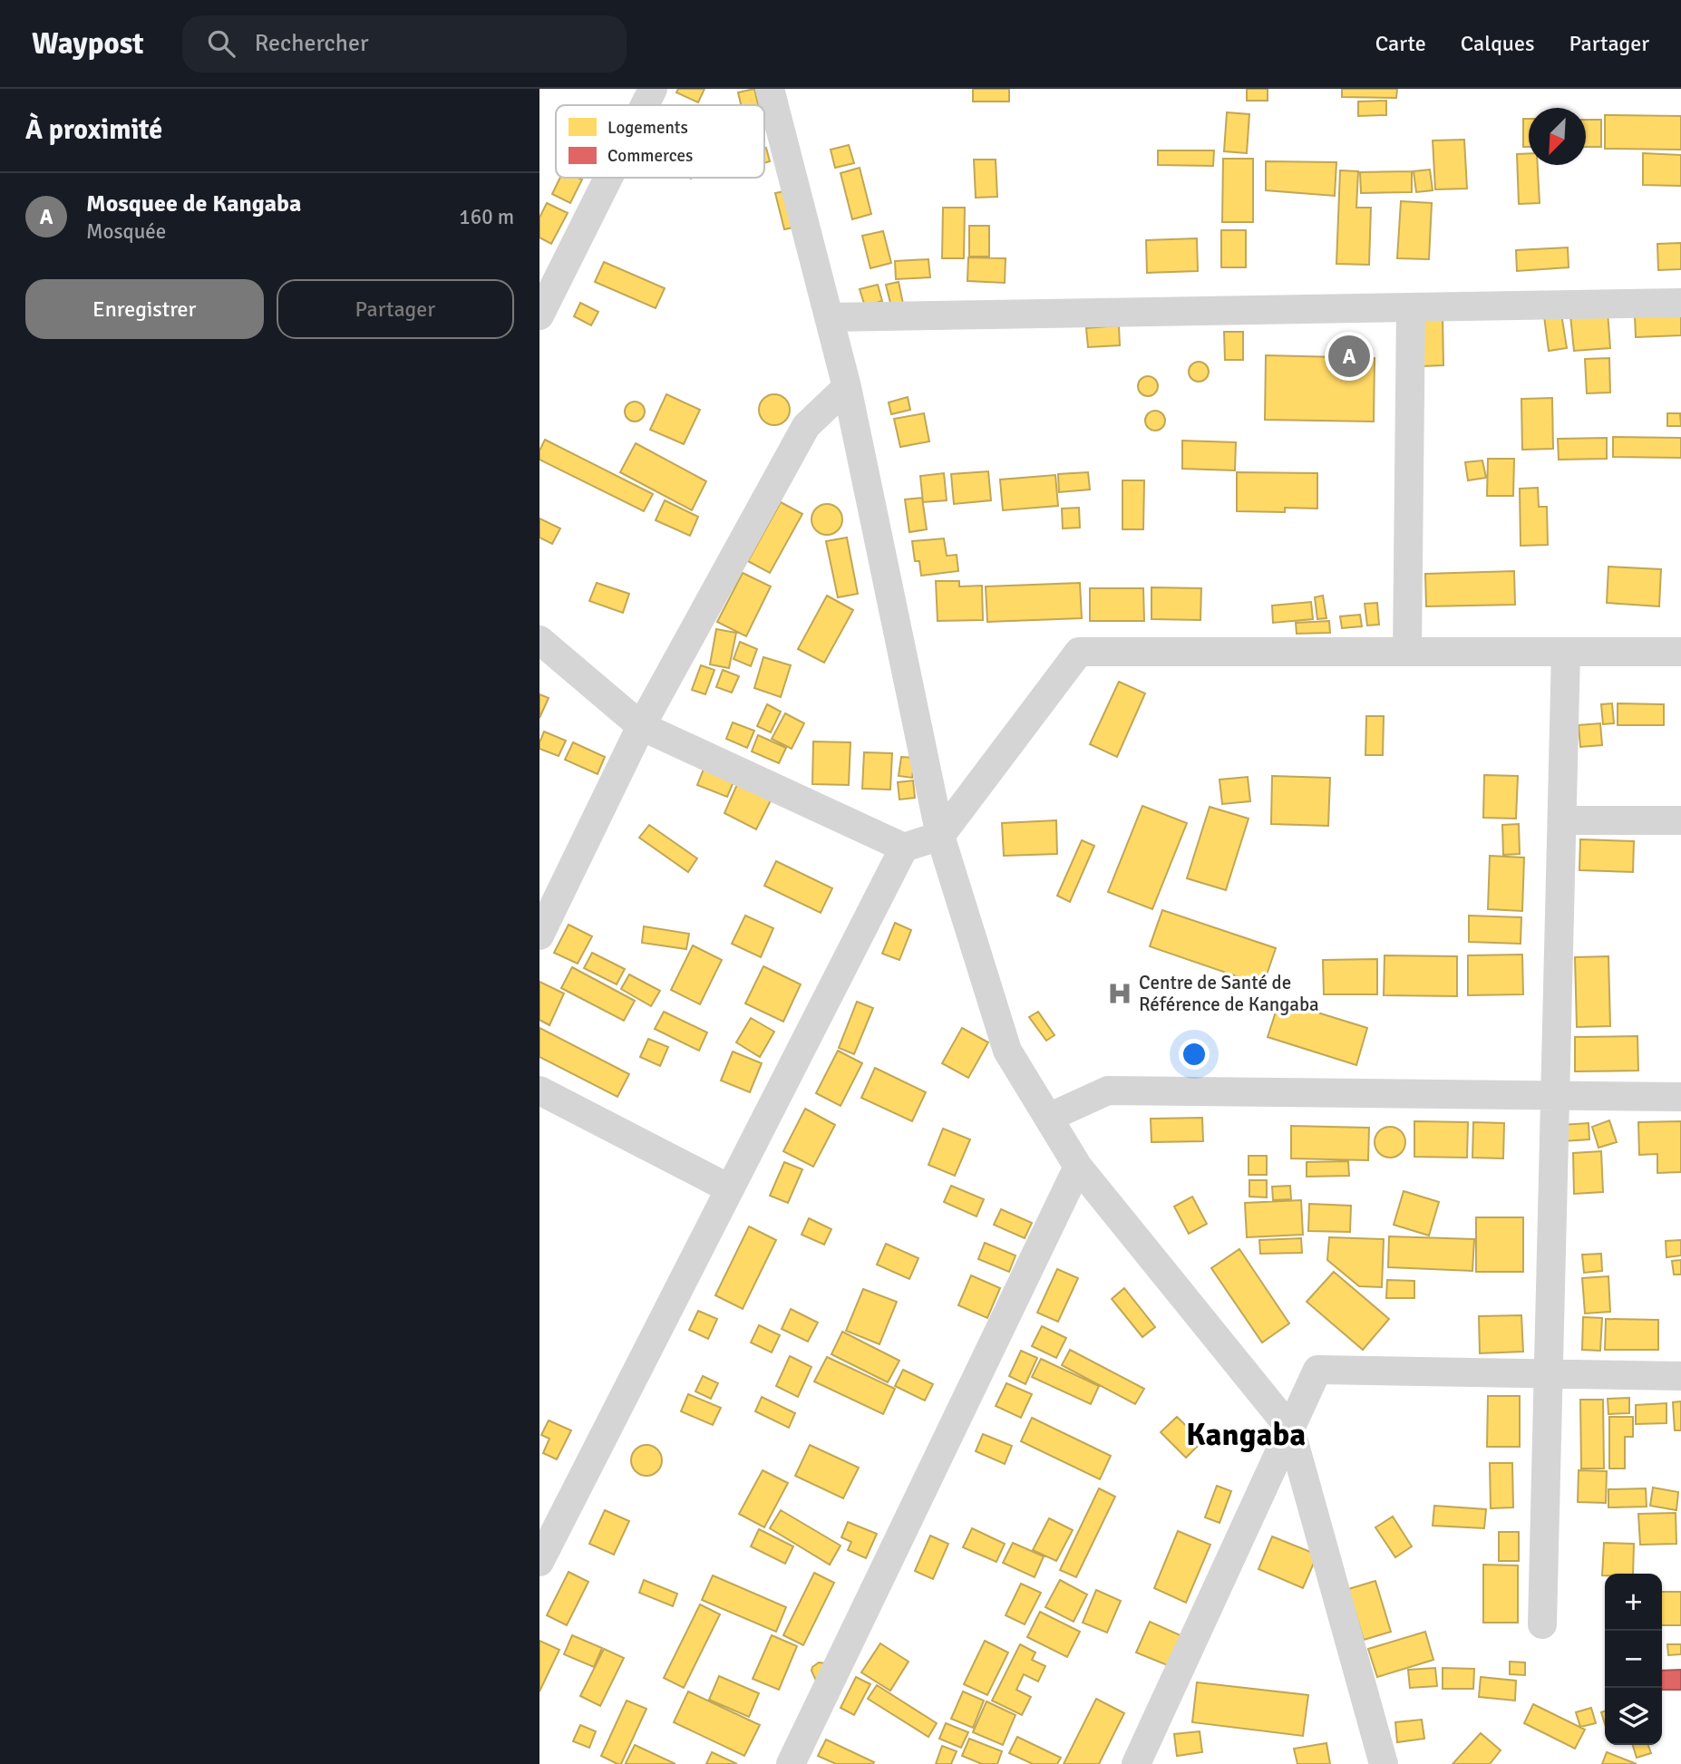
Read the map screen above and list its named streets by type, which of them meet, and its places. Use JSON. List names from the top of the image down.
{
  "districts": ["Kangaba"],
  "places": {
    "hospital": ["Centre de Santé de Référence de Kangaba"]
  },
  "legend": ["Logements", "Commerces"],
  "north": "bottom left",
  "page": {
    "header": "Waypost",
    "search": "Rechercher",
    "nav": ["Carte", "Calques", "Partager"],
    "heading": "À proximité",
    "list": [
      {
        "mark": "A",
        "name": "Mosquee de Kangaba",
        "note": "Mosquée",
        "value": "160 m"
      }
    ],
    "buttons": ["Enregistrer", "Partager"],
    "pins": "A",
    "map_buttons": ["+", "−"]
  }
}
